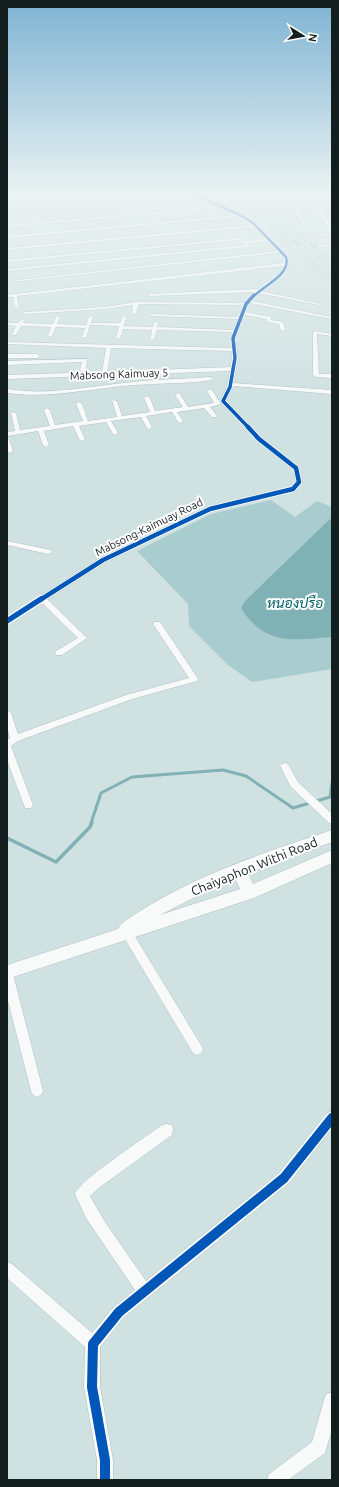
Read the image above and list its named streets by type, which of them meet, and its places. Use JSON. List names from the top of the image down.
{
  "streets": {
    "main road": ["Chaiyaphon Withi Road"],
    "street": ["Mabsong Kaimuay 5", "Mabsong-Kaimuay Road"]
  },
  "crossings": [
    ["Mabsong Kaimuay 5", "Mabsong-Kaimuay Road"]
  ],
  "water": ["หนองปรือ"],
  "north": "right"
}
